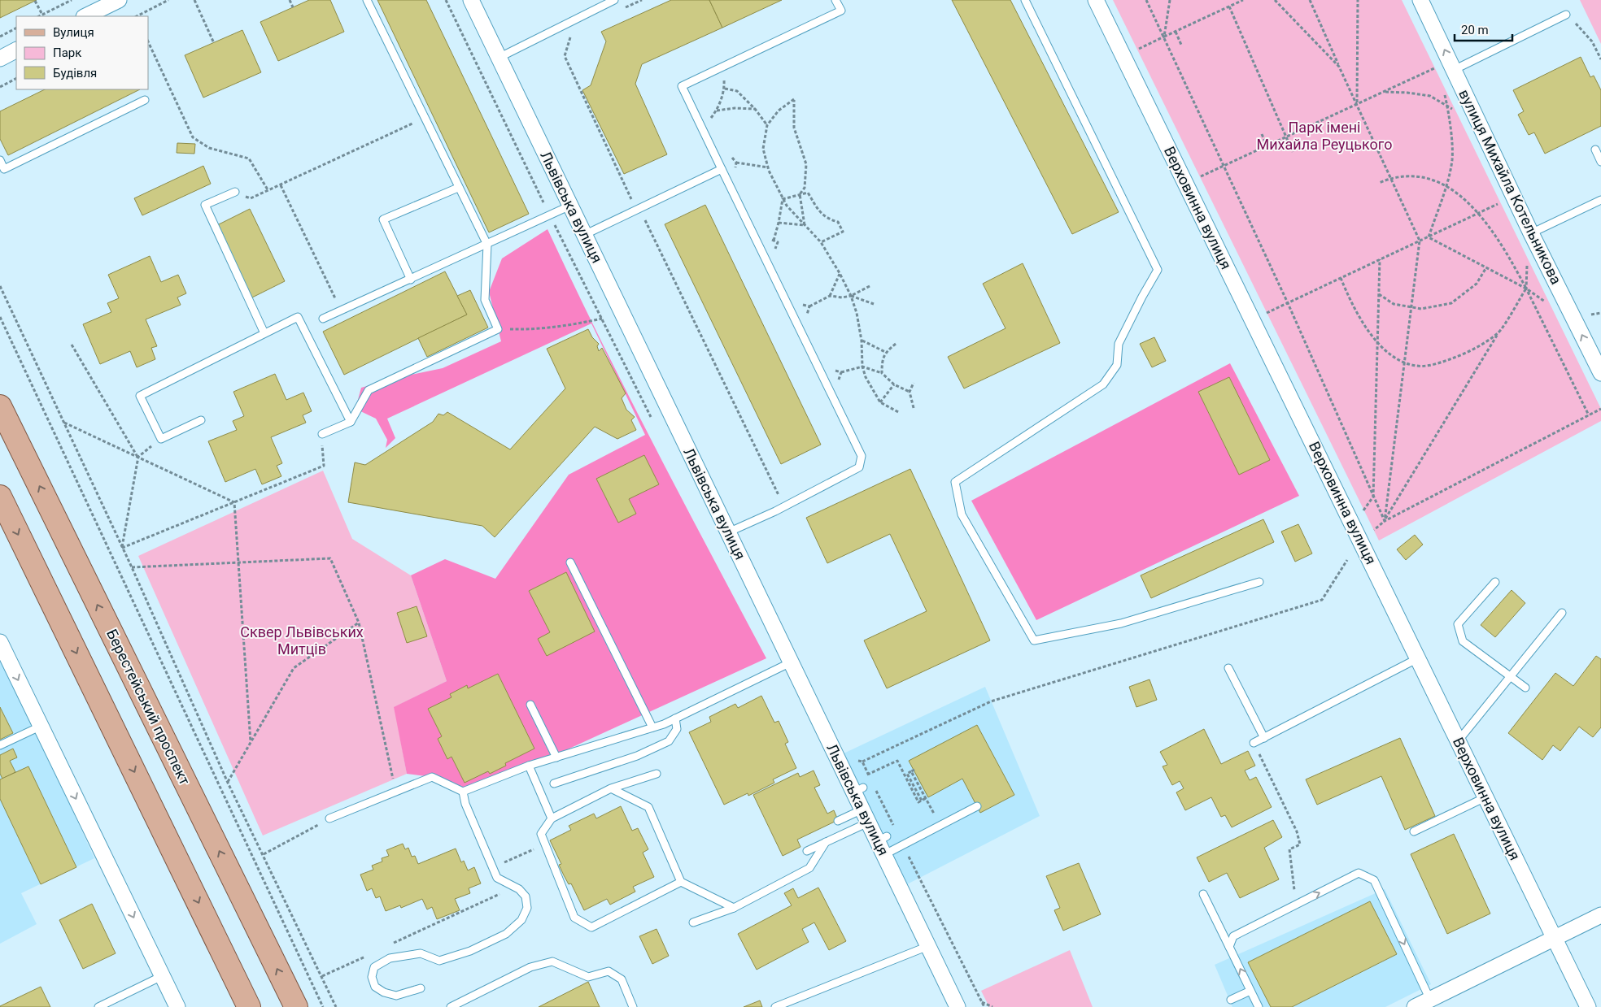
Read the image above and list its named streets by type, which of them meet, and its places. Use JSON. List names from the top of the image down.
{
  "streets": {
    "main road": ["Берестейський проспект"],
    "street": ["вулиця Михайла Котельникова", "Львівська вулиця", "Верховинна вулиця"]
  },
  "one_way": ["вулиця Михайла Котельникова"],
  "parks": ["Парк імені Михайла Реуцького", "Сквер Львівських Митців"],
  "legend": ["Вулиця", "Парк", "Будівля"],
  "scale_bar": "20 m"
}
